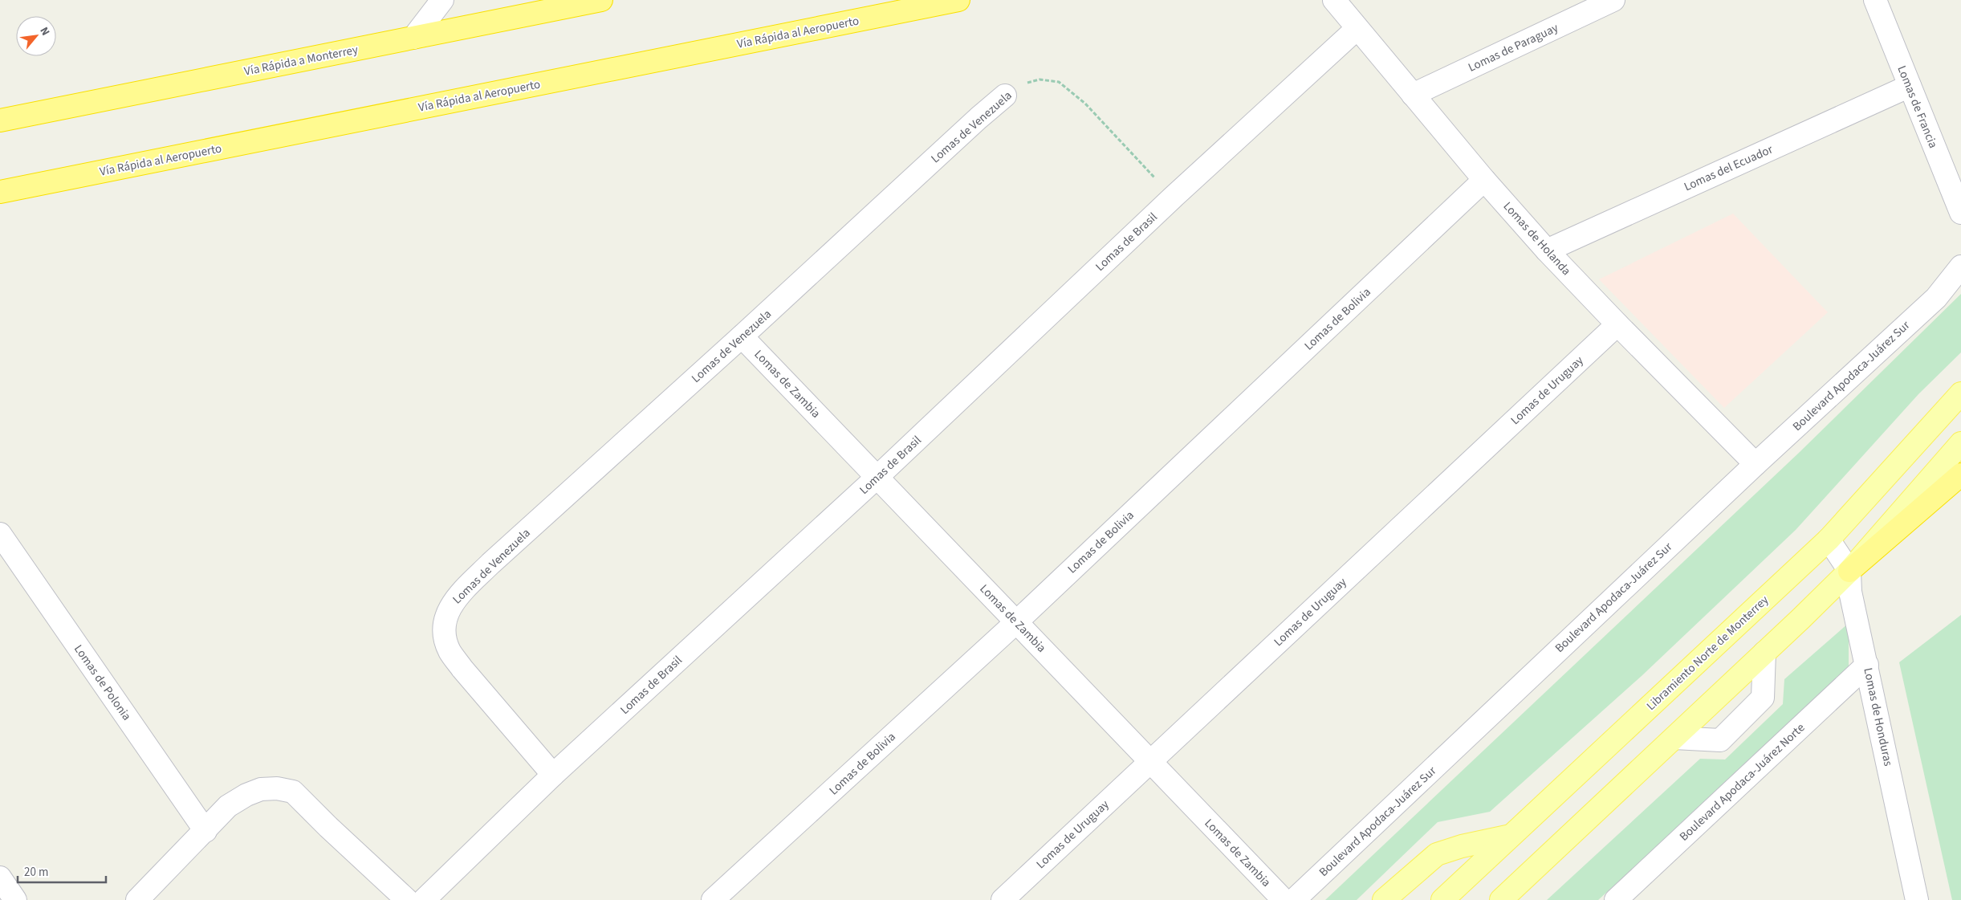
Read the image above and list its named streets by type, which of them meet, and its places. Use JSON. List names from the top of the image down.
{
  "streets": {
    "highway": ["Vía Rápida al Aeropuerto", "Vía Rápida a Monterrey"],
    "main road": ["Libramiento Norte de Monterrey"],
    "street": [
      "Lomas de Paraguay",
      "Lomas de Francia",
      "Lomas de Venezuela",
      "Lomas del Ecuador",
      "Lomas de Holanda",
      "Lomas de Brasil",
      "Lomas de Bolivia",
      "Boulevard Apodaca-Juárez Sur",
      "Lomas de Zambia",
      "Lomas de Uruguay",
      "Lomas de Polonia",
      "Lomas de Honduras",
      "Boulevard Apodaca-Juárez Norte"
    ]
  },
  "crossings": [
    ["Lomas de Paraguay", "Lomas de Holanda"],
    ["Lomas de Francia", "Lomas del Ecuador"],
    ["Lomas de Venezuela", "Lomas de Brasil"],
    ["Lomas de Venezuela", "Lomas de Zambia"],
    ["Lomas del Ecuador", "Lomas de Holanda"],
    ["Lomas de Holanda", "Lomas de Brasil"],
    ["Lomas de Holanda", "Lomas de Bolivia"],
    ["Lomas de Holanda", "Boulevard Apodaca-Juárez Sur"],
    ["Lomas de Holanda", "Lomas de Uruguay"],
    ["Lomas de Brasil", "Lomas de Zambia"],
    ["Lomas de Bolivia", "Lomas de Zambia"],
    ["Lomas de Zambia", "Lomas de Uruguay"],
    ["Lomas de Honduras", "Boulevard Apodaca-Juárez Norte"]
  ],
  "scale_bar": "20 m",
  "north": "top right"
}
